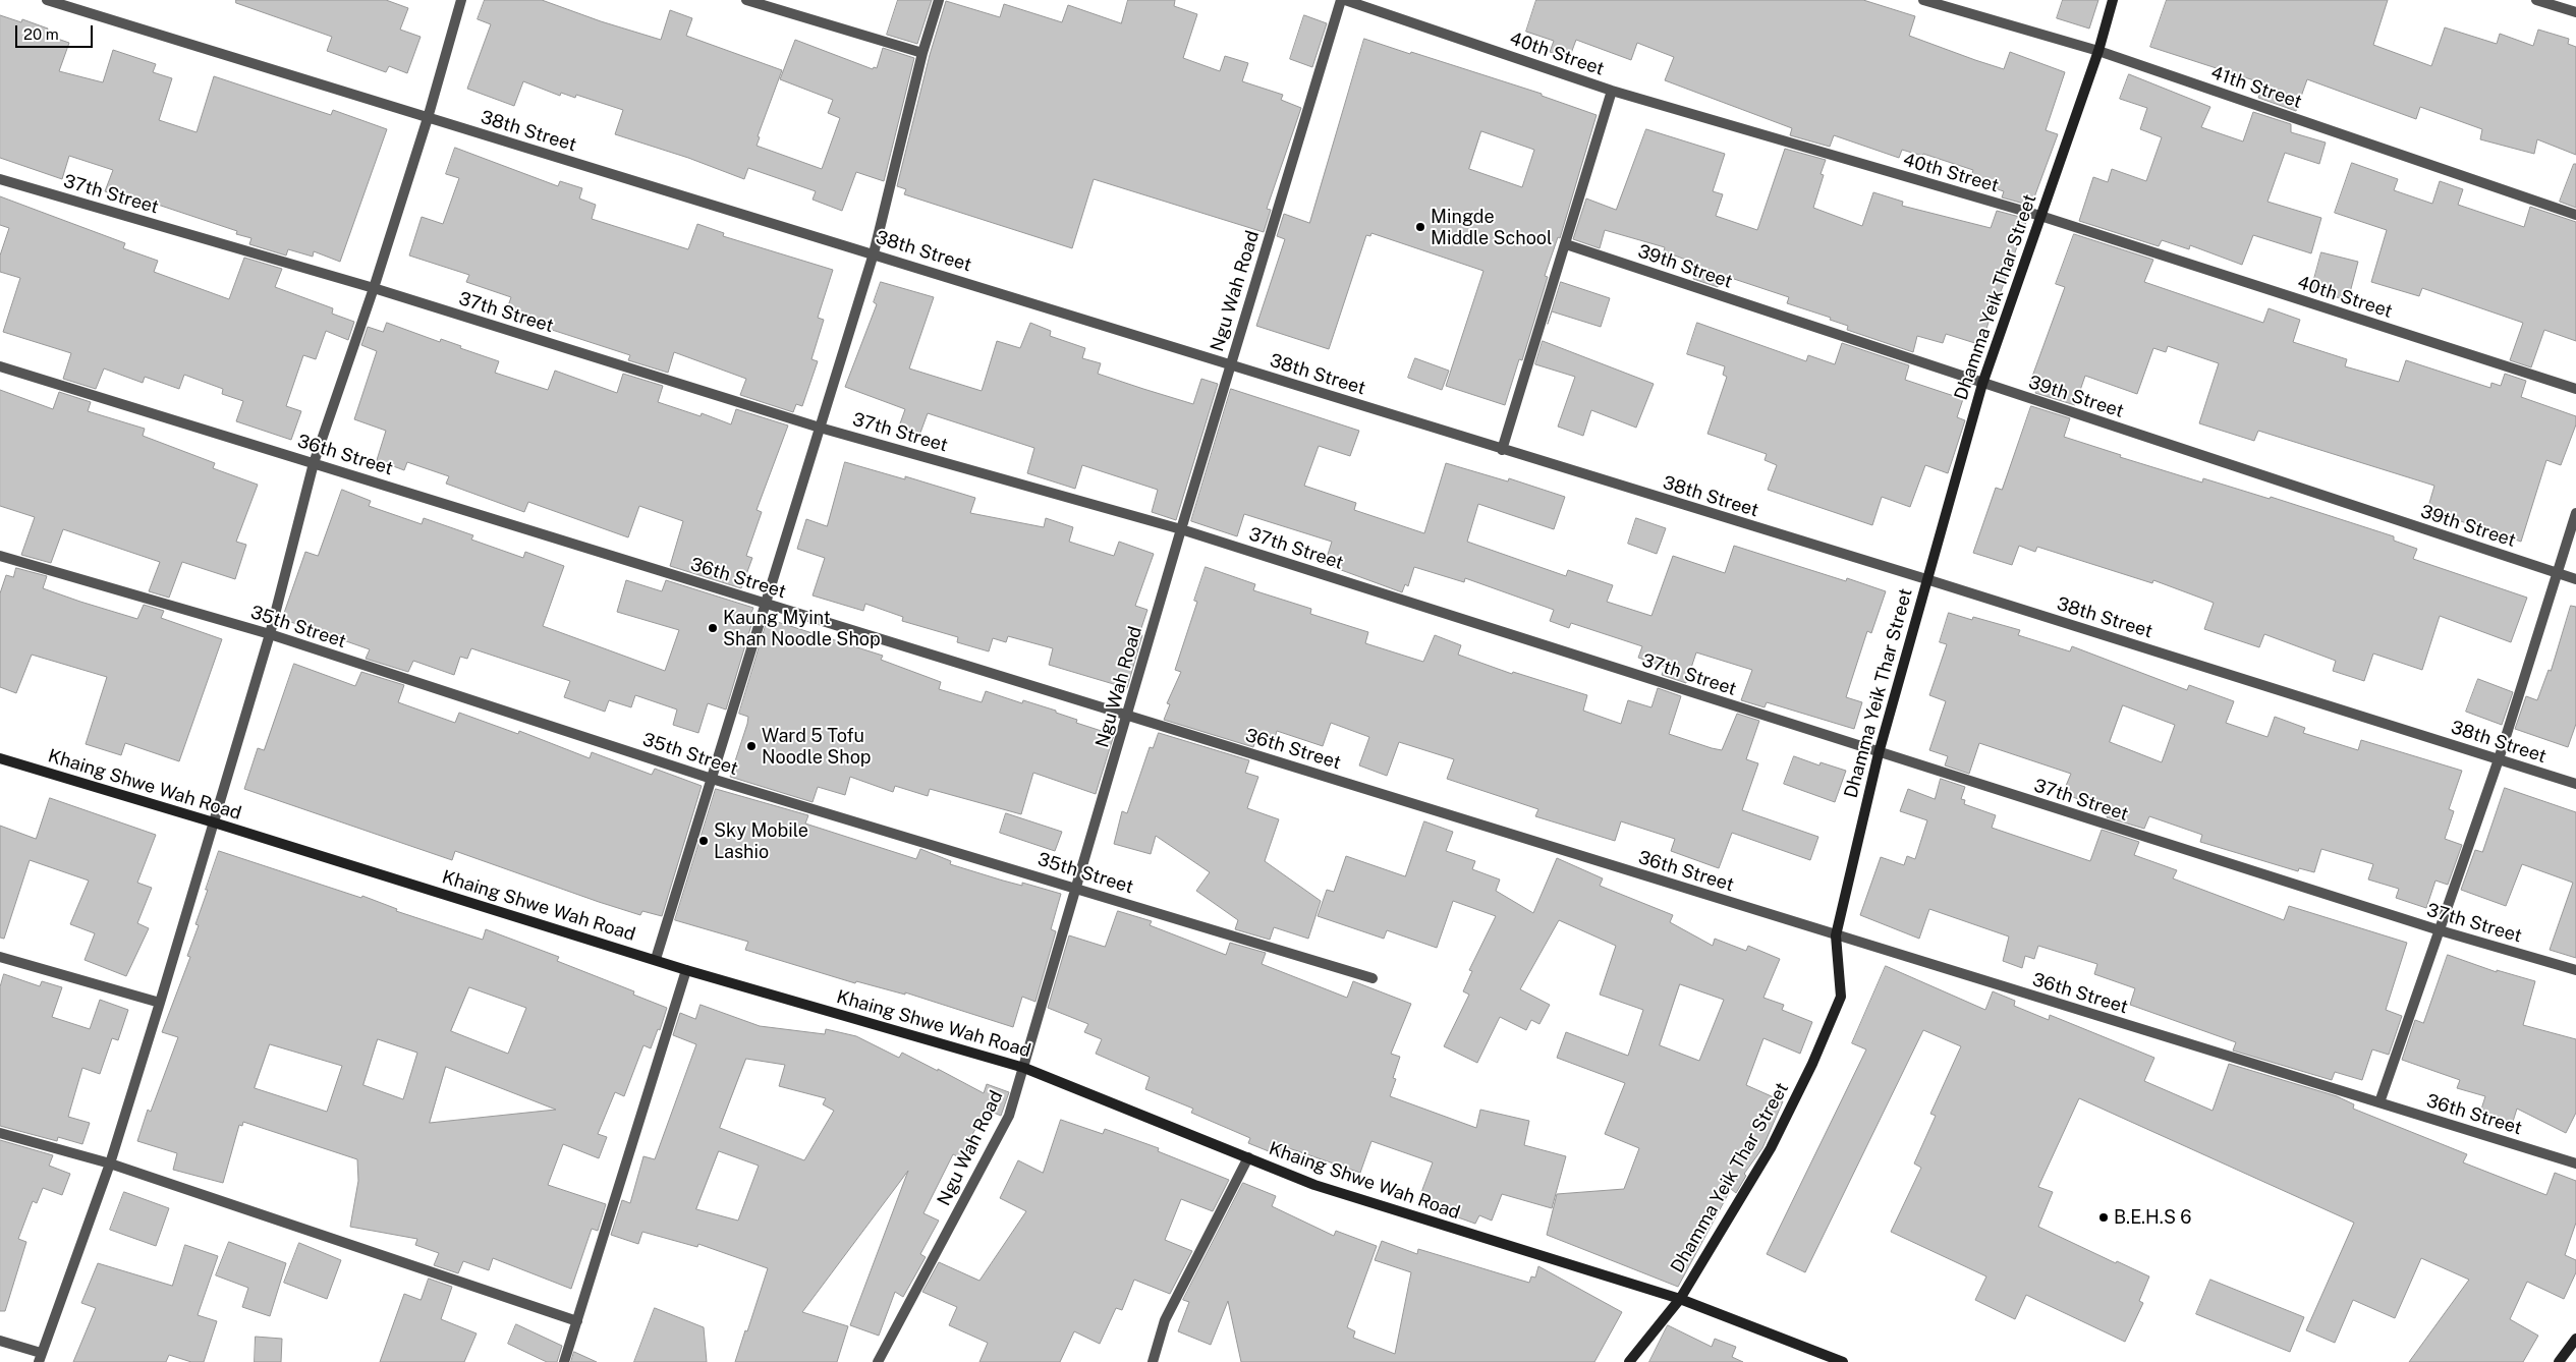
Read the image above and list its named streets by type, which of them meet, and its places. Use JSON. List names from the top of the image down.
{
  "streets": {
    "street": [
      "40th Street",
      "41th Street",
      "38th Street",
      "37th Street",
      "39th Street",
      "Ngu Wah Road",
      "Dhamma Yeik Thar Street",
      "36th Street",
      "35th Street",
      "Khaing Shwe Wah Road"
    ]
  },
  "crossings": [
    ["40th Street", "Ngu Wah Road"],
    ["40th Street", "Dhamma Yeik Thar Street"],
    ["41th Street", "Dhamma Yeik Thar Street"],
    ["38th Street", "Ngu Wah Road"],
    ["38th Street", "Dhamma Yeik Thar Street"],
    ["37th Street", "Ngu Wah Road"],
    ["37th Street", "Dhamma Yeik Thar Street"],
    ["39th Street", "Dhamma Yeik Thar Street"],
    ["Ngu Wah Road", "36th Street"],
    ["Ngu Wah Road", "35th Street"],
    ["Ngu Wah Road", "Khaing Shwe Wah Road"],
    ["Dhamma Yeik Thar Street", "36th Street"],
    ["Dhamma Yeik Thar Street", "Khaing Shwe Wah Road"]
  ],
  "places": [
    "Mingde Middle School",
    "Kaung Myint Shan Noodle Shop",
    "Ward 5 Tofu Noodle Shop",
    "Sky Mobile Lashio",
    "B.E.H.S 6"
  ],
  "scale_bar": "20 m"
}
